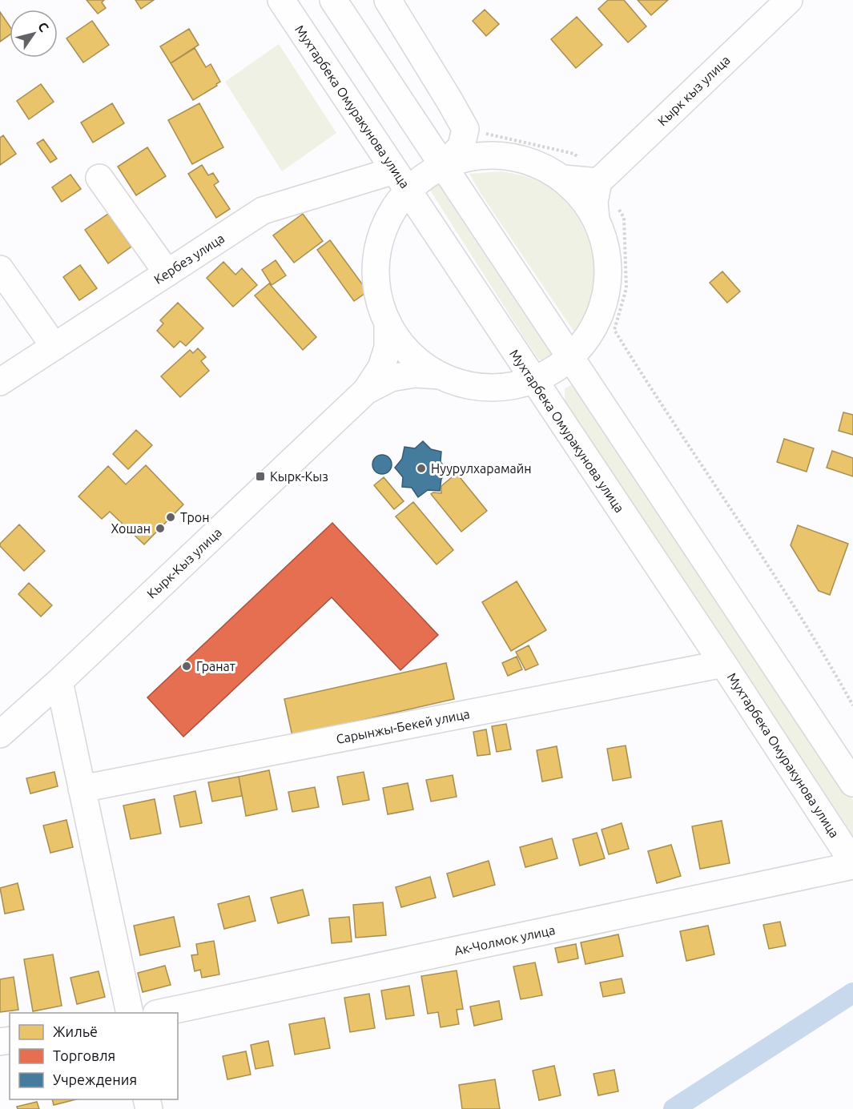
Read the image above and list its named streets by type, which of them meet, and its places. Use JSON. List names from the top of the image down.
{
  "streets": {
    "street": [
      "Кырк кыз улица",
      "Мухтарбека Омуракунова улица",
      "Кербез улица",
      "Кырк-Кыз улица",
      "Сарынжы-Бекей улица",
      "Ак-Чолмок улица"
    ]
  },
  "crossings": [
    ["Мухтарбека Омуракунова улица", "Кербез улица"],
    ["Мухтарбека Омуракунова улица", "Сарынжы-Бекей улица"],
    ["Мухтарбека Омуракунова улица", "Ак-Чолмок улица"]
  ],
  "places": {
    "other": [
      "Нуурулхарамайн",
      "Трон",
      "Хошан",
      "Гранат"
    ],
    "transit": ["Кырк-Кыз"]
  },
  "legend": ["Жильё", "Торговля", "Учреждения"],
  "north": "top right"
}
